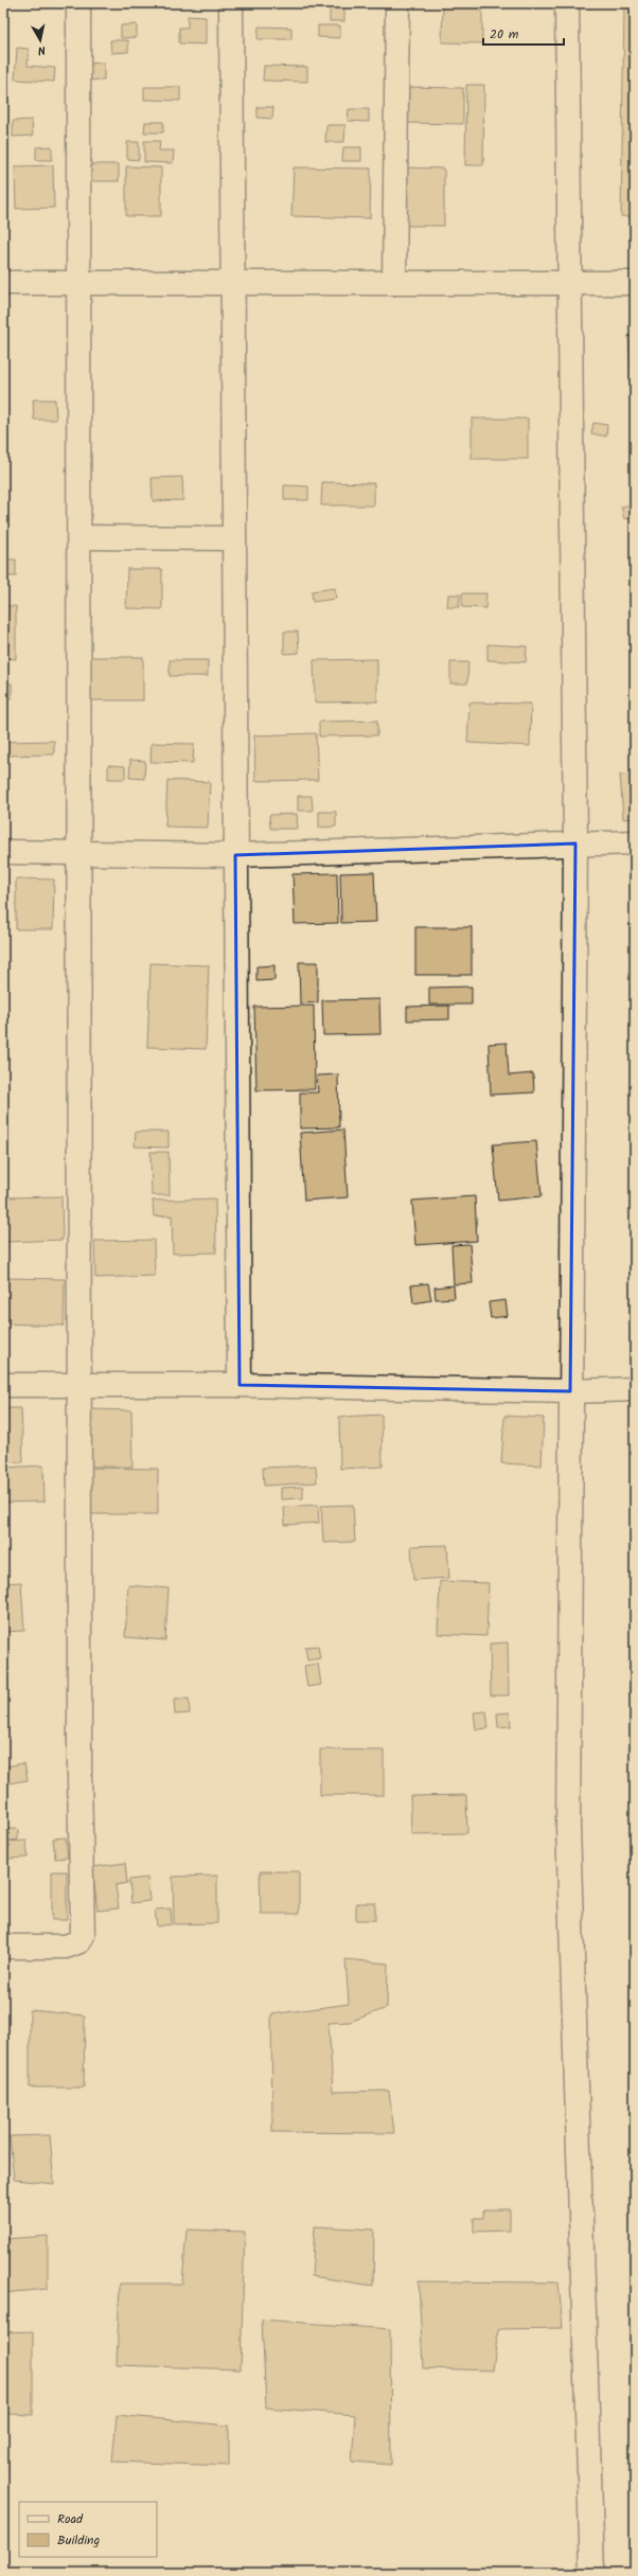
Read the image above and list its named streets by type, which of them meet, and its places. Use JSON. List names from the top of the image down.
{
  "legend": ["Road", "Building"],
  "scale_bar": "20 m",
  "north": "bottom"
}
